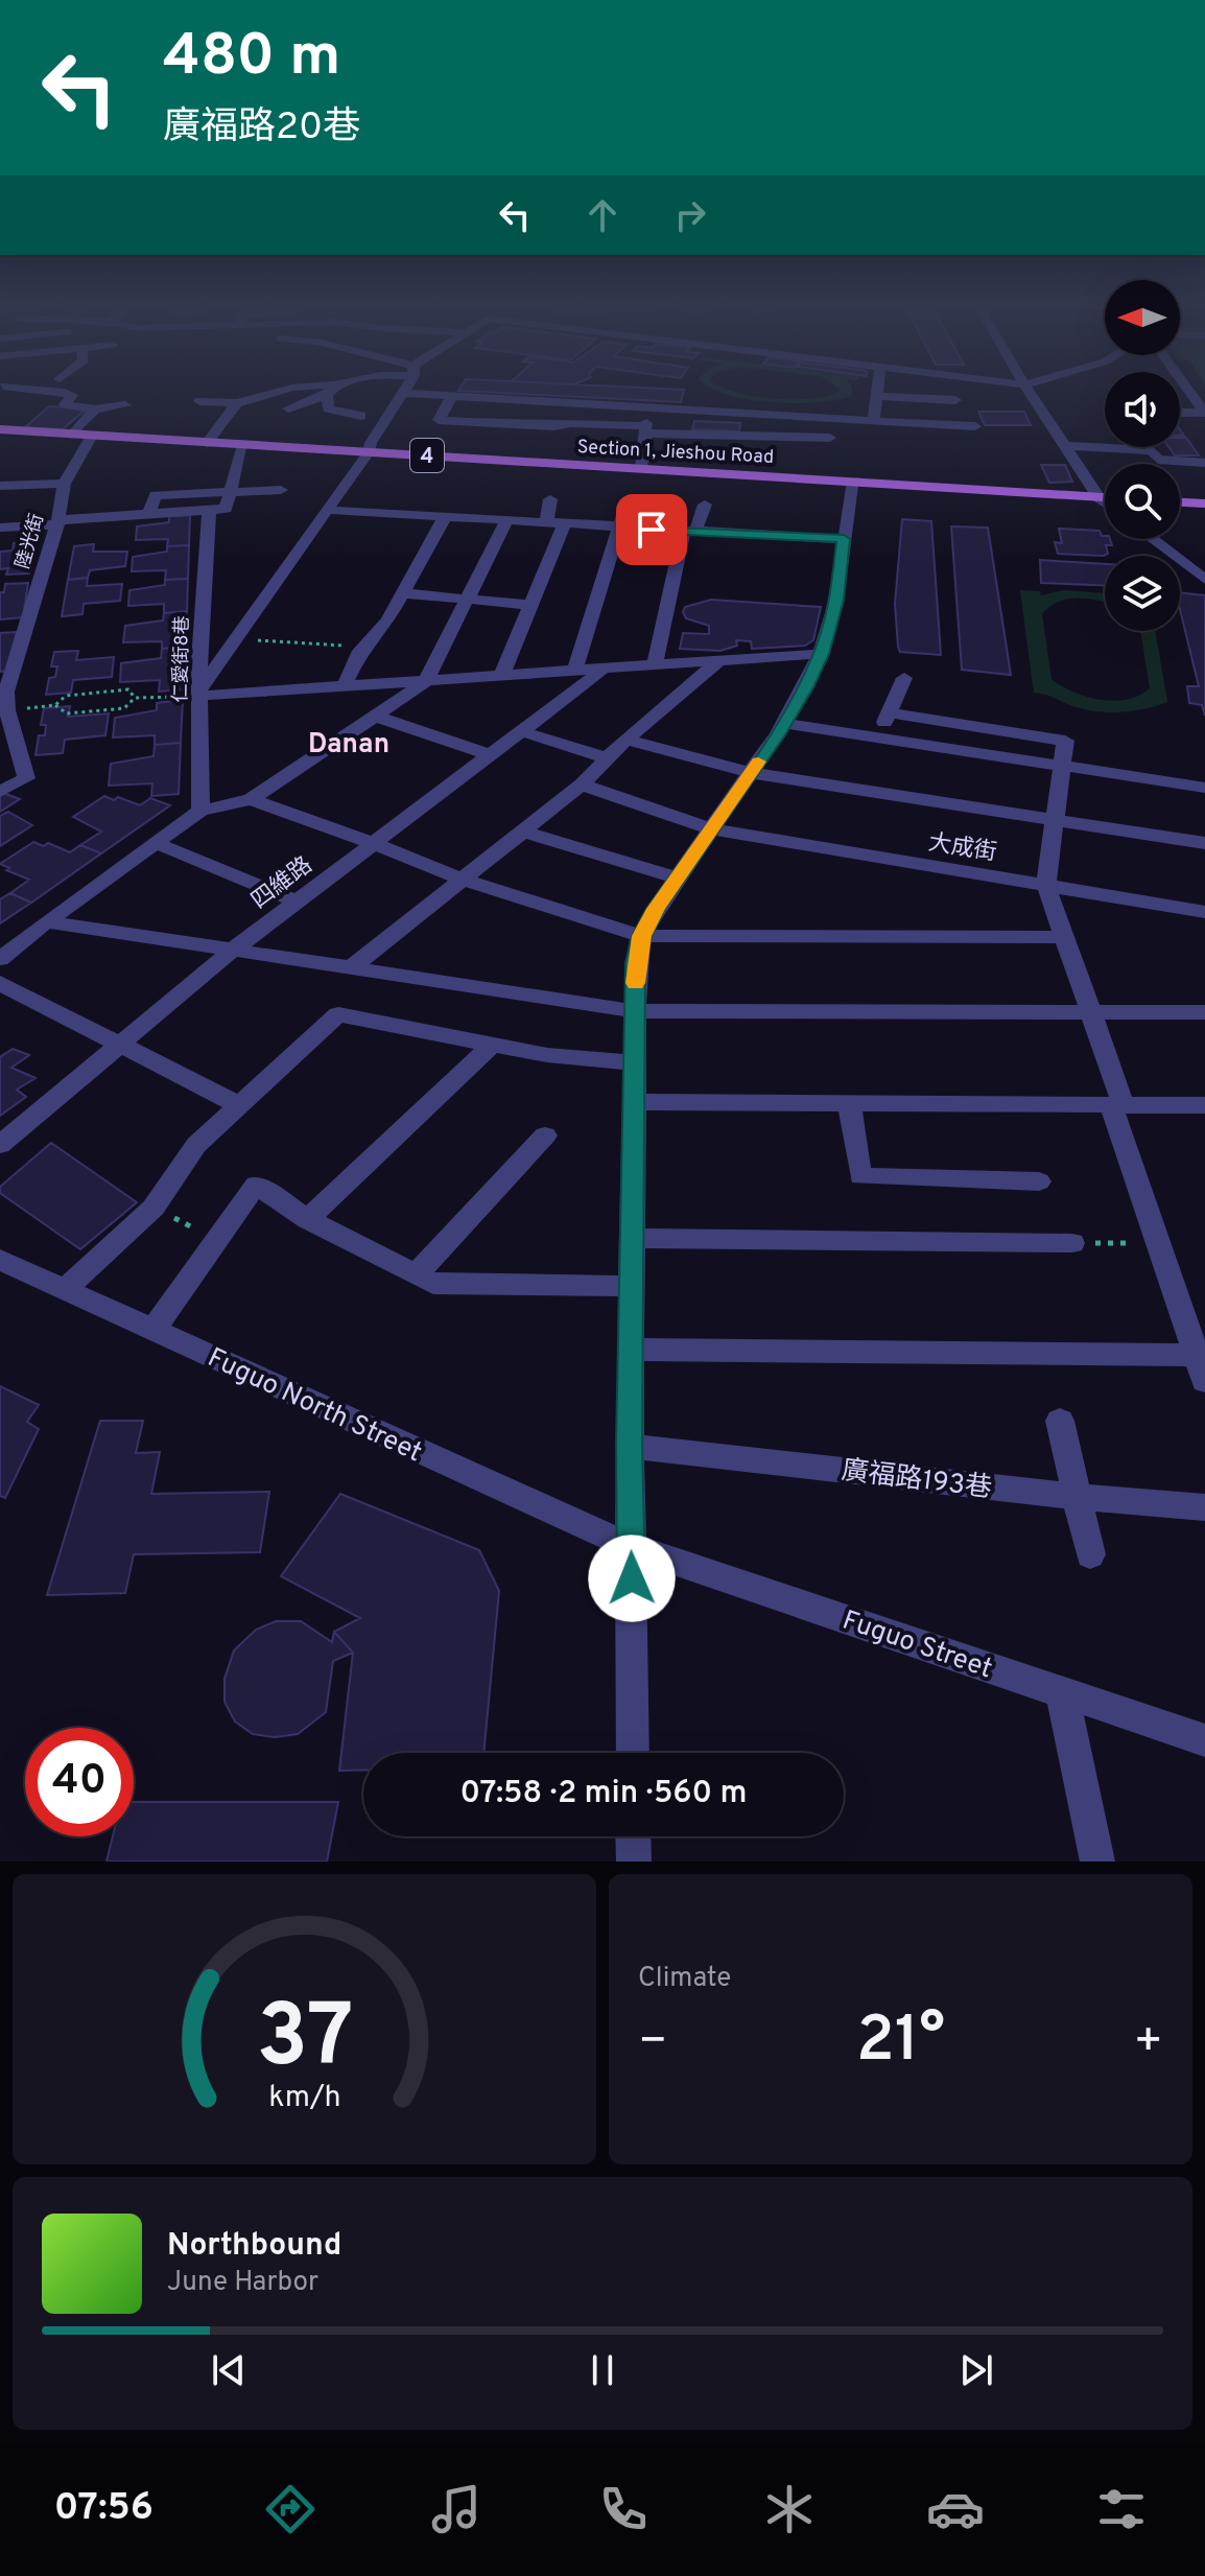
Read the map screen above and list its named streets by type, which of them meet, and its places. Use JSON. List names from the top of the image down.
{
  "streets": {
    "main road": ["Section 1, Jieshou Road", "4"],
    "street": [
      "陸光街",
      "仁愛街8巷",
      "大成街",
      "四維路",
      "Fuguo North Street",
      "廣福路193巷",
      "Fuguo Street"
    ]
  },
  "crossings": [
    ["Section 1, Jieshou Road", "4"],
    ["Section 1, Jieshou Road", "陸光街"],
    ["Section 1, Jieshou Road", "仁愛街8巷"],
    ["Fuguo North Street", "Fuguo Street"]
  ],
  "districts": ["Danan"],
  "north": "left",
  "page": {
    "turn": ["480 m", "廣福路20巷"],
    "limit": "40",
    "trip": "07:58 · 2 min · 560 m",
    "tile": "Climate",
    "heat": ["−", "21°", "+"],
    "song": ["Northbound", "June Harbor"],
    "tabs": "07:56",
    "gauge": ["37", "km/h"]
  }
}
